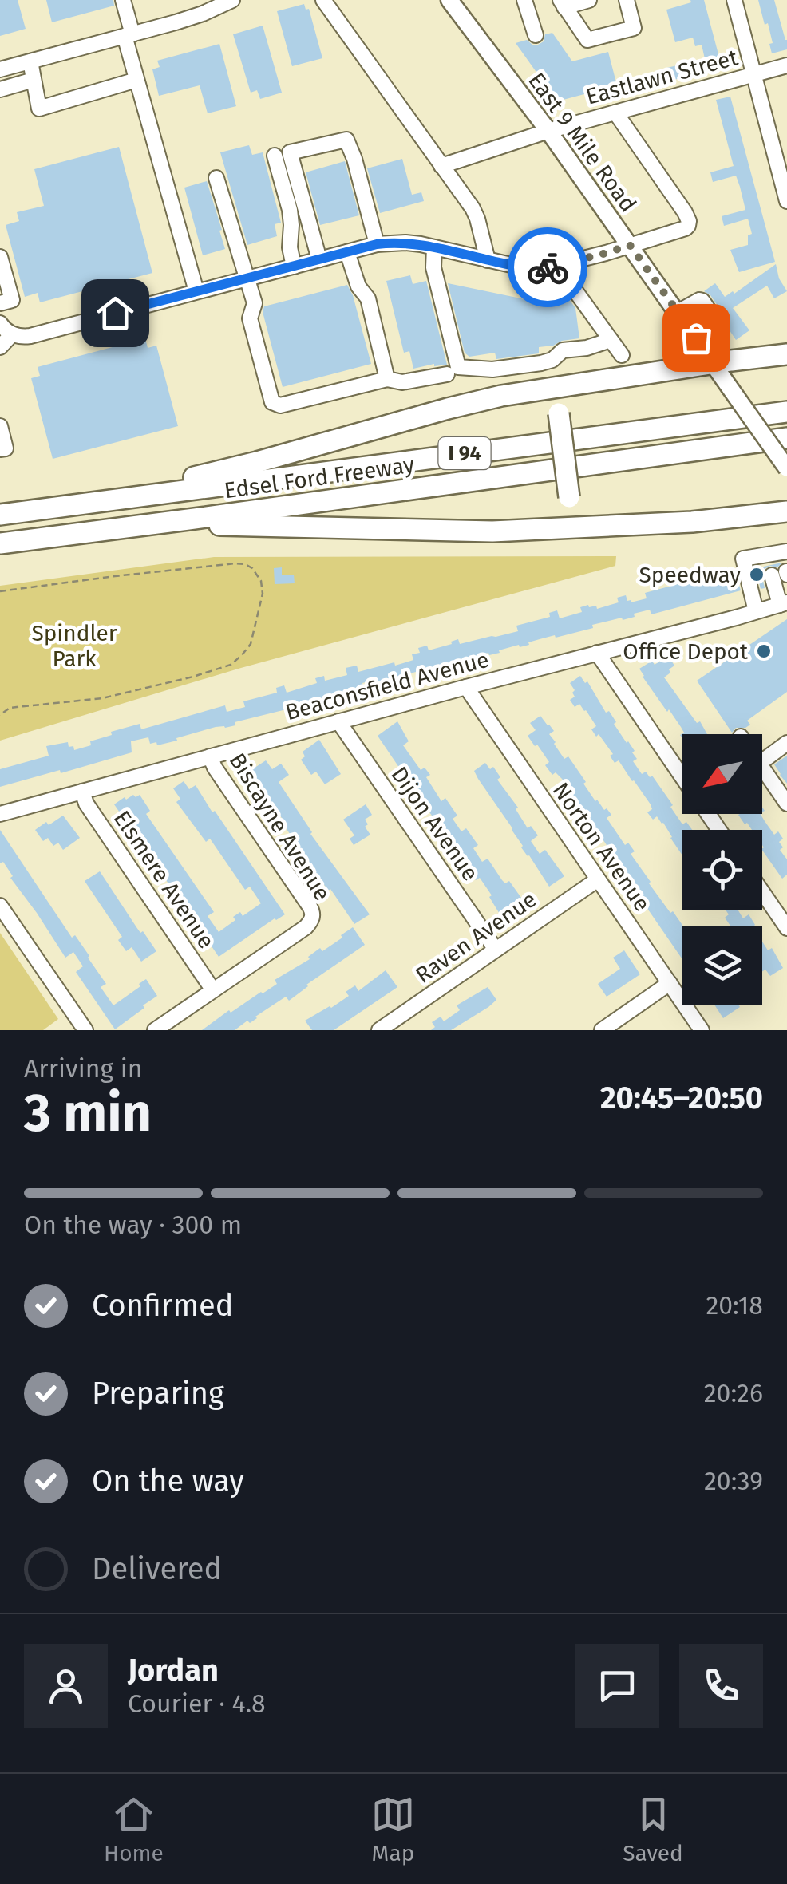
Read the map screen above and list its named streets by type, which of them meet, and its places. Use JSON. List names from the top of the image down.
{
  "streets": {
    "highway": ["I 94", "Edsel Ford Freeway"],
    "main road": ["East 9 Mile Road"],
    "street": [
      "Eastlawn Street",
      "Beaconsfield Avenue",
      "Dijon Avenue",
      "Biscayne Avenue",
      "Norton Avenue",
      "Elsmere Avenue",
      "Raven Avenue"
    ]
  },
  "crossings": [
    ["Eastlawn Street", "East 9 Mile Road"],
    ["Beaconsfield Avenue", "Dijon Avenue"],
    ["Beaconsfield Avenue", "Biscayne Avenue"],
    ["Beaconsfield Avenue", "Norton Avenue"],
    ["Beaconsfield Avenue", "Elsmere Avenue"],
    ["Dijon Avenue", "Raven Avenue"],
    ["Biscayne Avenue", "Elsmere Avenue"],
    ["Norton Avenue", "Raven Avenue"]
  ],
  "parks": ["Spindler Park"],
  "places": ["Speedway", "Office Depot"],
  "north": "bottom left",
  "page": {
    "heading": ["3 min", "Arriving in", "20:45–20:50"],
    "panel": ["Jordan", "Courier · 4.8"],
    "bar": "On the way · 300 m",
    "list": [
      ["Confirmed", "20:18"],
      ["Preparing", "20:26"],
      ["On the way", "20:39"],
      "Delivered"
    ],
    "tabs": ["Home", "Map", "Saved"]
  }
}
